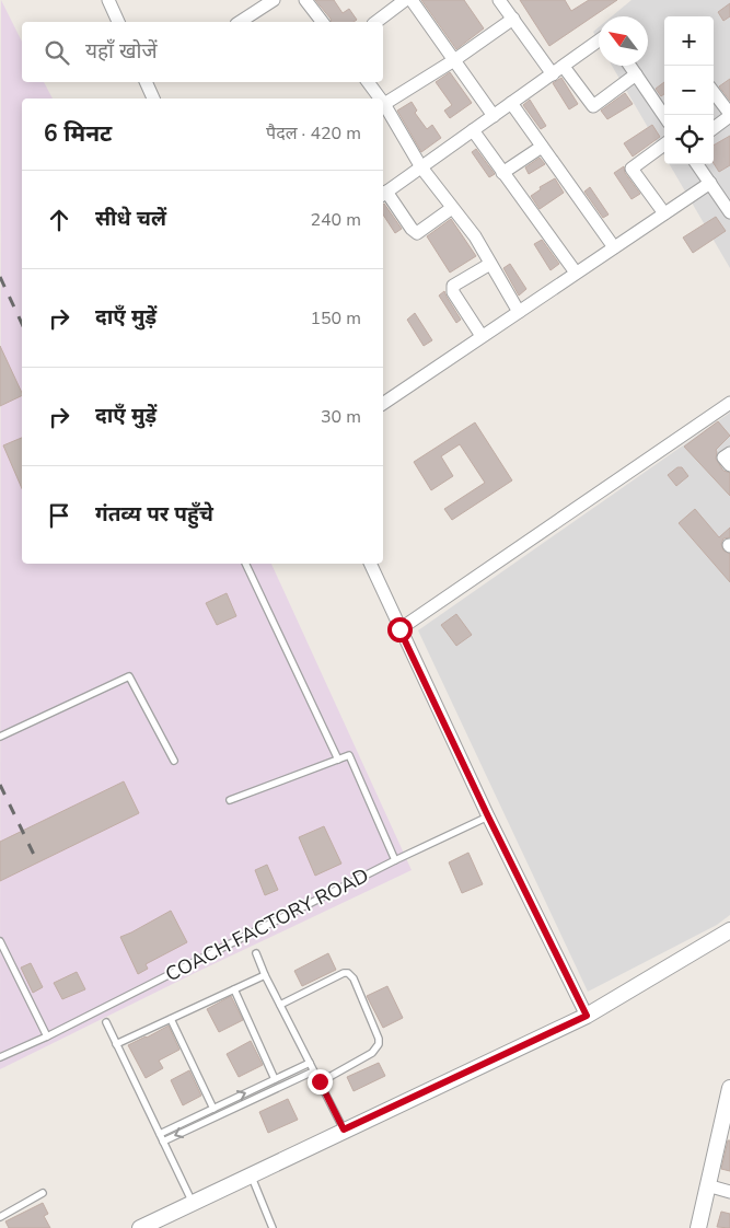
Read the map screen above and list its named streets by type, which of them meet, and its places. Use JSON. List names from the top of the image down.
{
  "streets": {
    "lane": ["COACH FACTORY ROAD"]
  },
  "north": "top left",
  "page": {
    "map_buttons": ["+", "−"],
    "search": "यहाँ खोजें",
    "heading": ["6 मिनट", "पैदल · 420 m"],
    "list": [
      ["सीधे चलें", "240 m"],
      ["दाएँ मुड़ें", "150 m"],
      ["दाएँ मुड़ें", "30 m"],
      "गंतव्य पर पहुँचे"
    ]
  }
}
